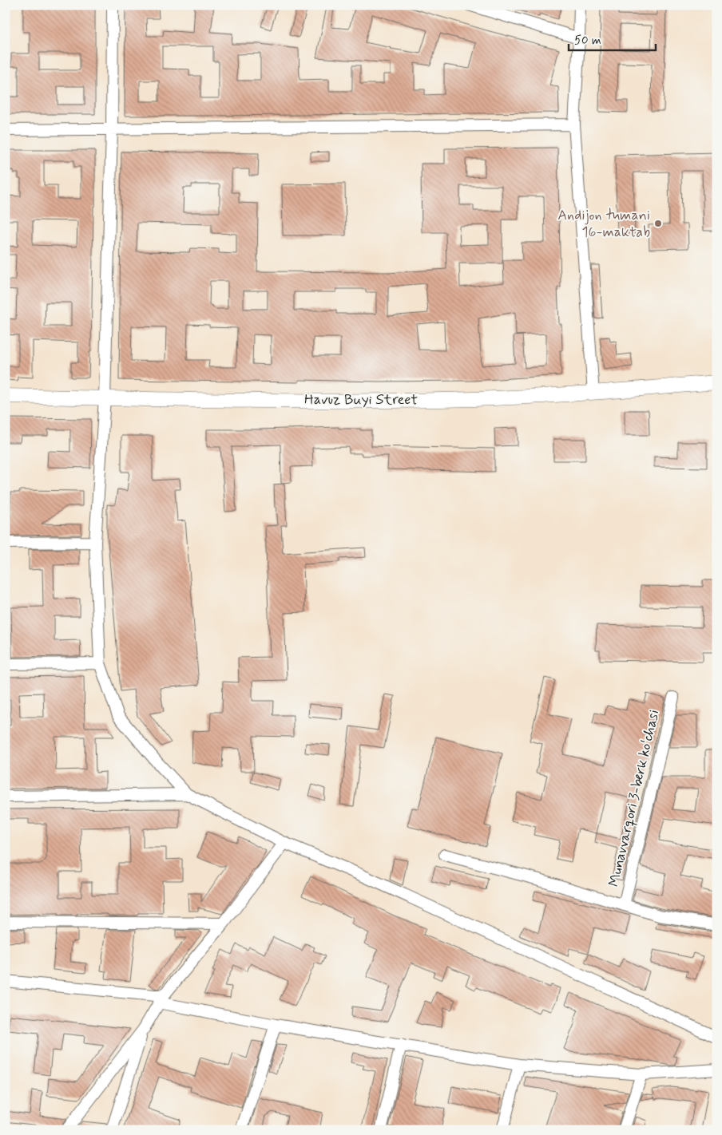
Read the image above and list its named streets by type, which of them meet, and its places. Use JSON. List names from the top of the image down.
{
  "streets": {
    "main road": ["Havuz Buyi Street"],
    "street": ["Munavvarqori 3-berk koʻchasi"]
  },
  "places": ["Andijon tumani 16-maktab"],
  "scale_bar": "50 m"
}
